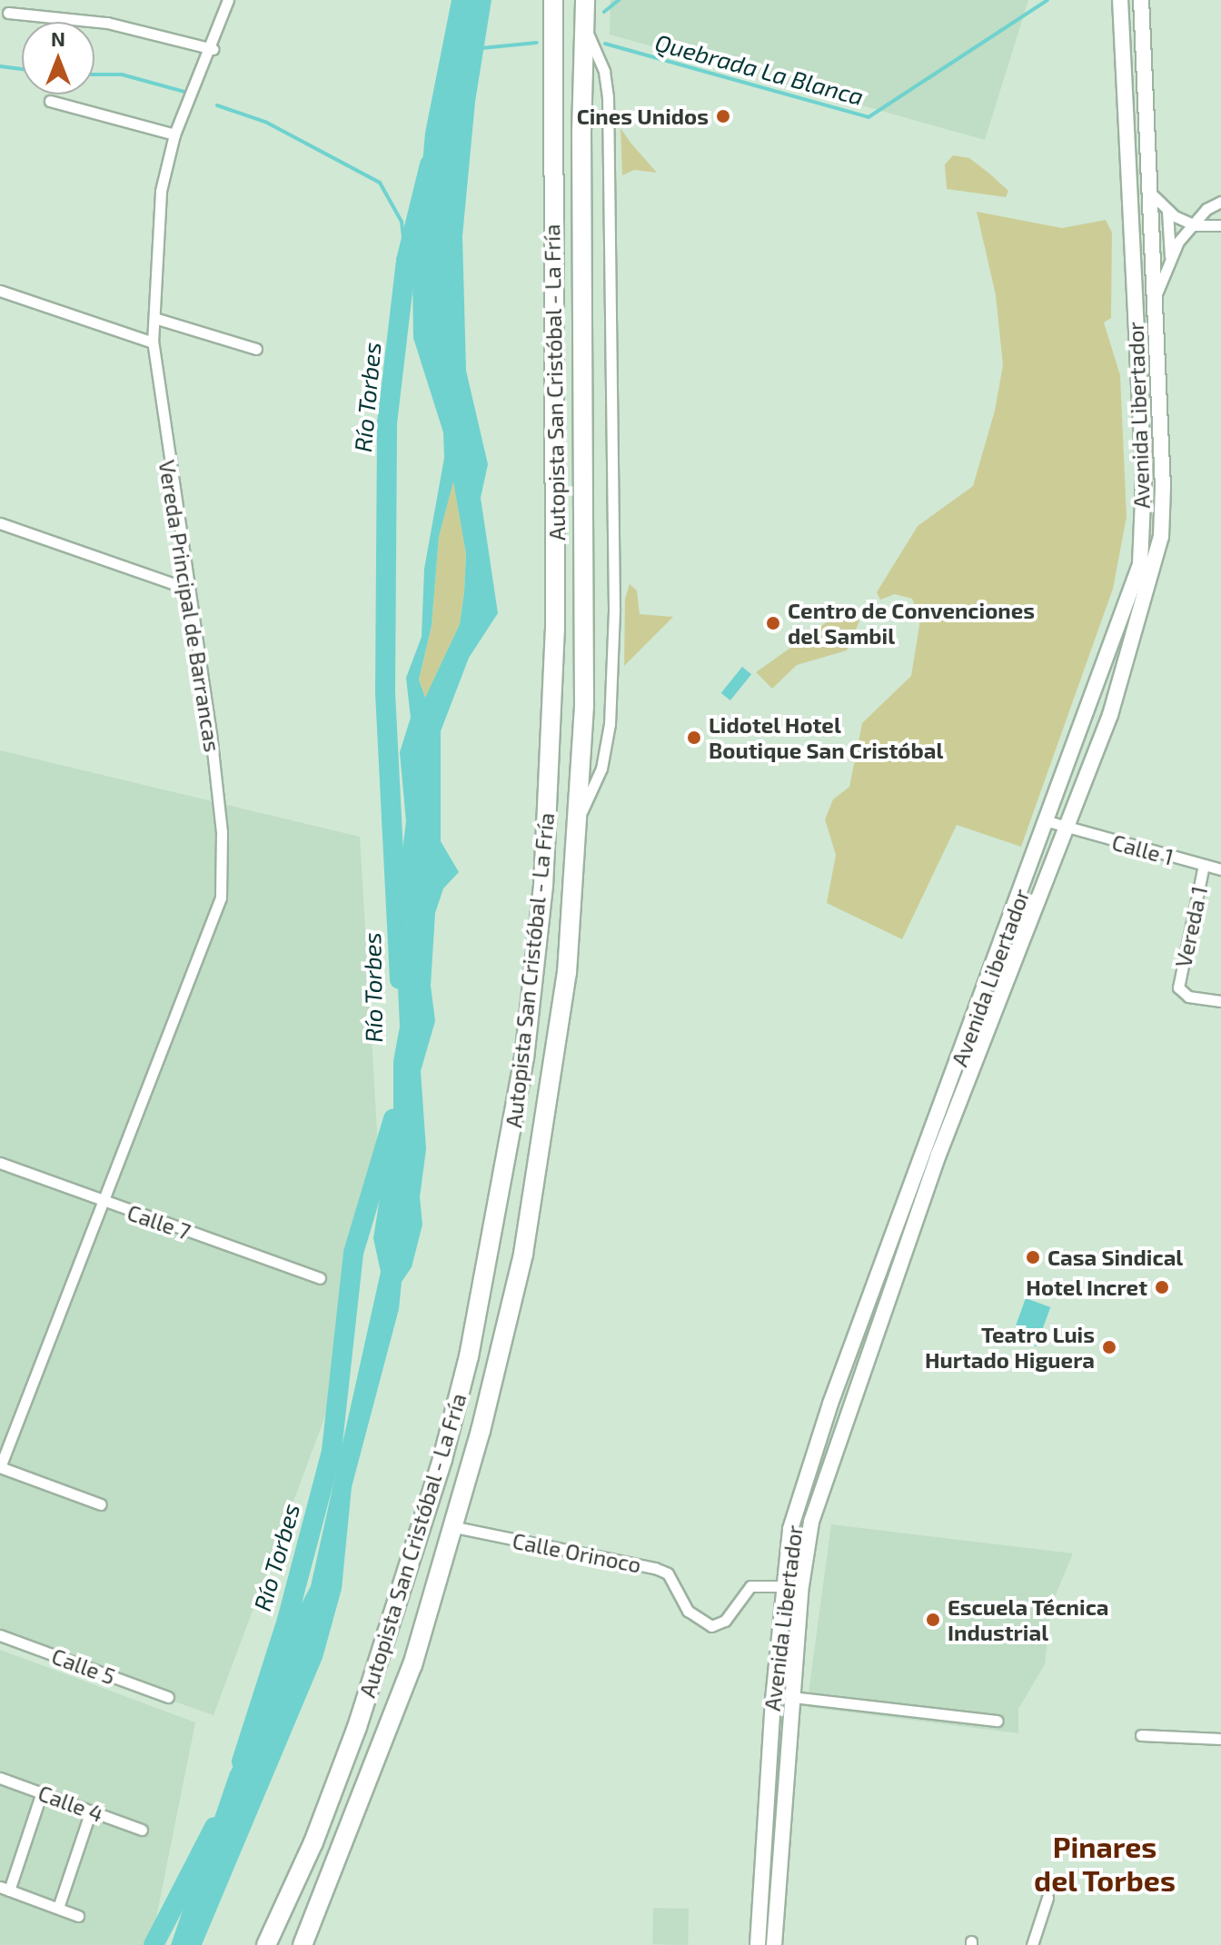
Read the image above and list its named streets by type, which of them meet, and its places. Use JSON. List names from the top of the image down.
{
  "streets": {
    "highway": ["Autopista San Cristóbal - La Fría"],
    "main road": ["Avenida Libertador"],
    "street": [
      "Vereda Principal de Barrancas",
      "Calle 1",
      "Vereda 1",
      "Calle 7",
      "Calle Orinoco",
      "Calle 5",
      "Calle 4"
    ]
  },
  "crossings": [
    ["Autopista San Cristóbal - La Fría", "Calle Orinoco"],
    ["Avenida Libertador", "Calle 1"],
    ["Avenida Libertador", "Calle Orinoco"],
    ["Vereda Principal de Barrancas", "Calle 7"],
    ["Calle 1", "Vereda 1"]
  ],
  "districts": ["Pinares del Torbes"],
  "water": ["Quebrada La Blanca", "Río Torbes"],
  "places": [
    "Cines Unidos",
    "Centro de Convenciones del Sambil",
    "Lidotel Hotel Boutique San Cristóbal",
    "Casa Sindical",
    "Hotel Incret",
    "Teatro Luis Hurtado Higuera",
    "Escuela Técnica Industrial"
  ],
  "north": "top"
}
